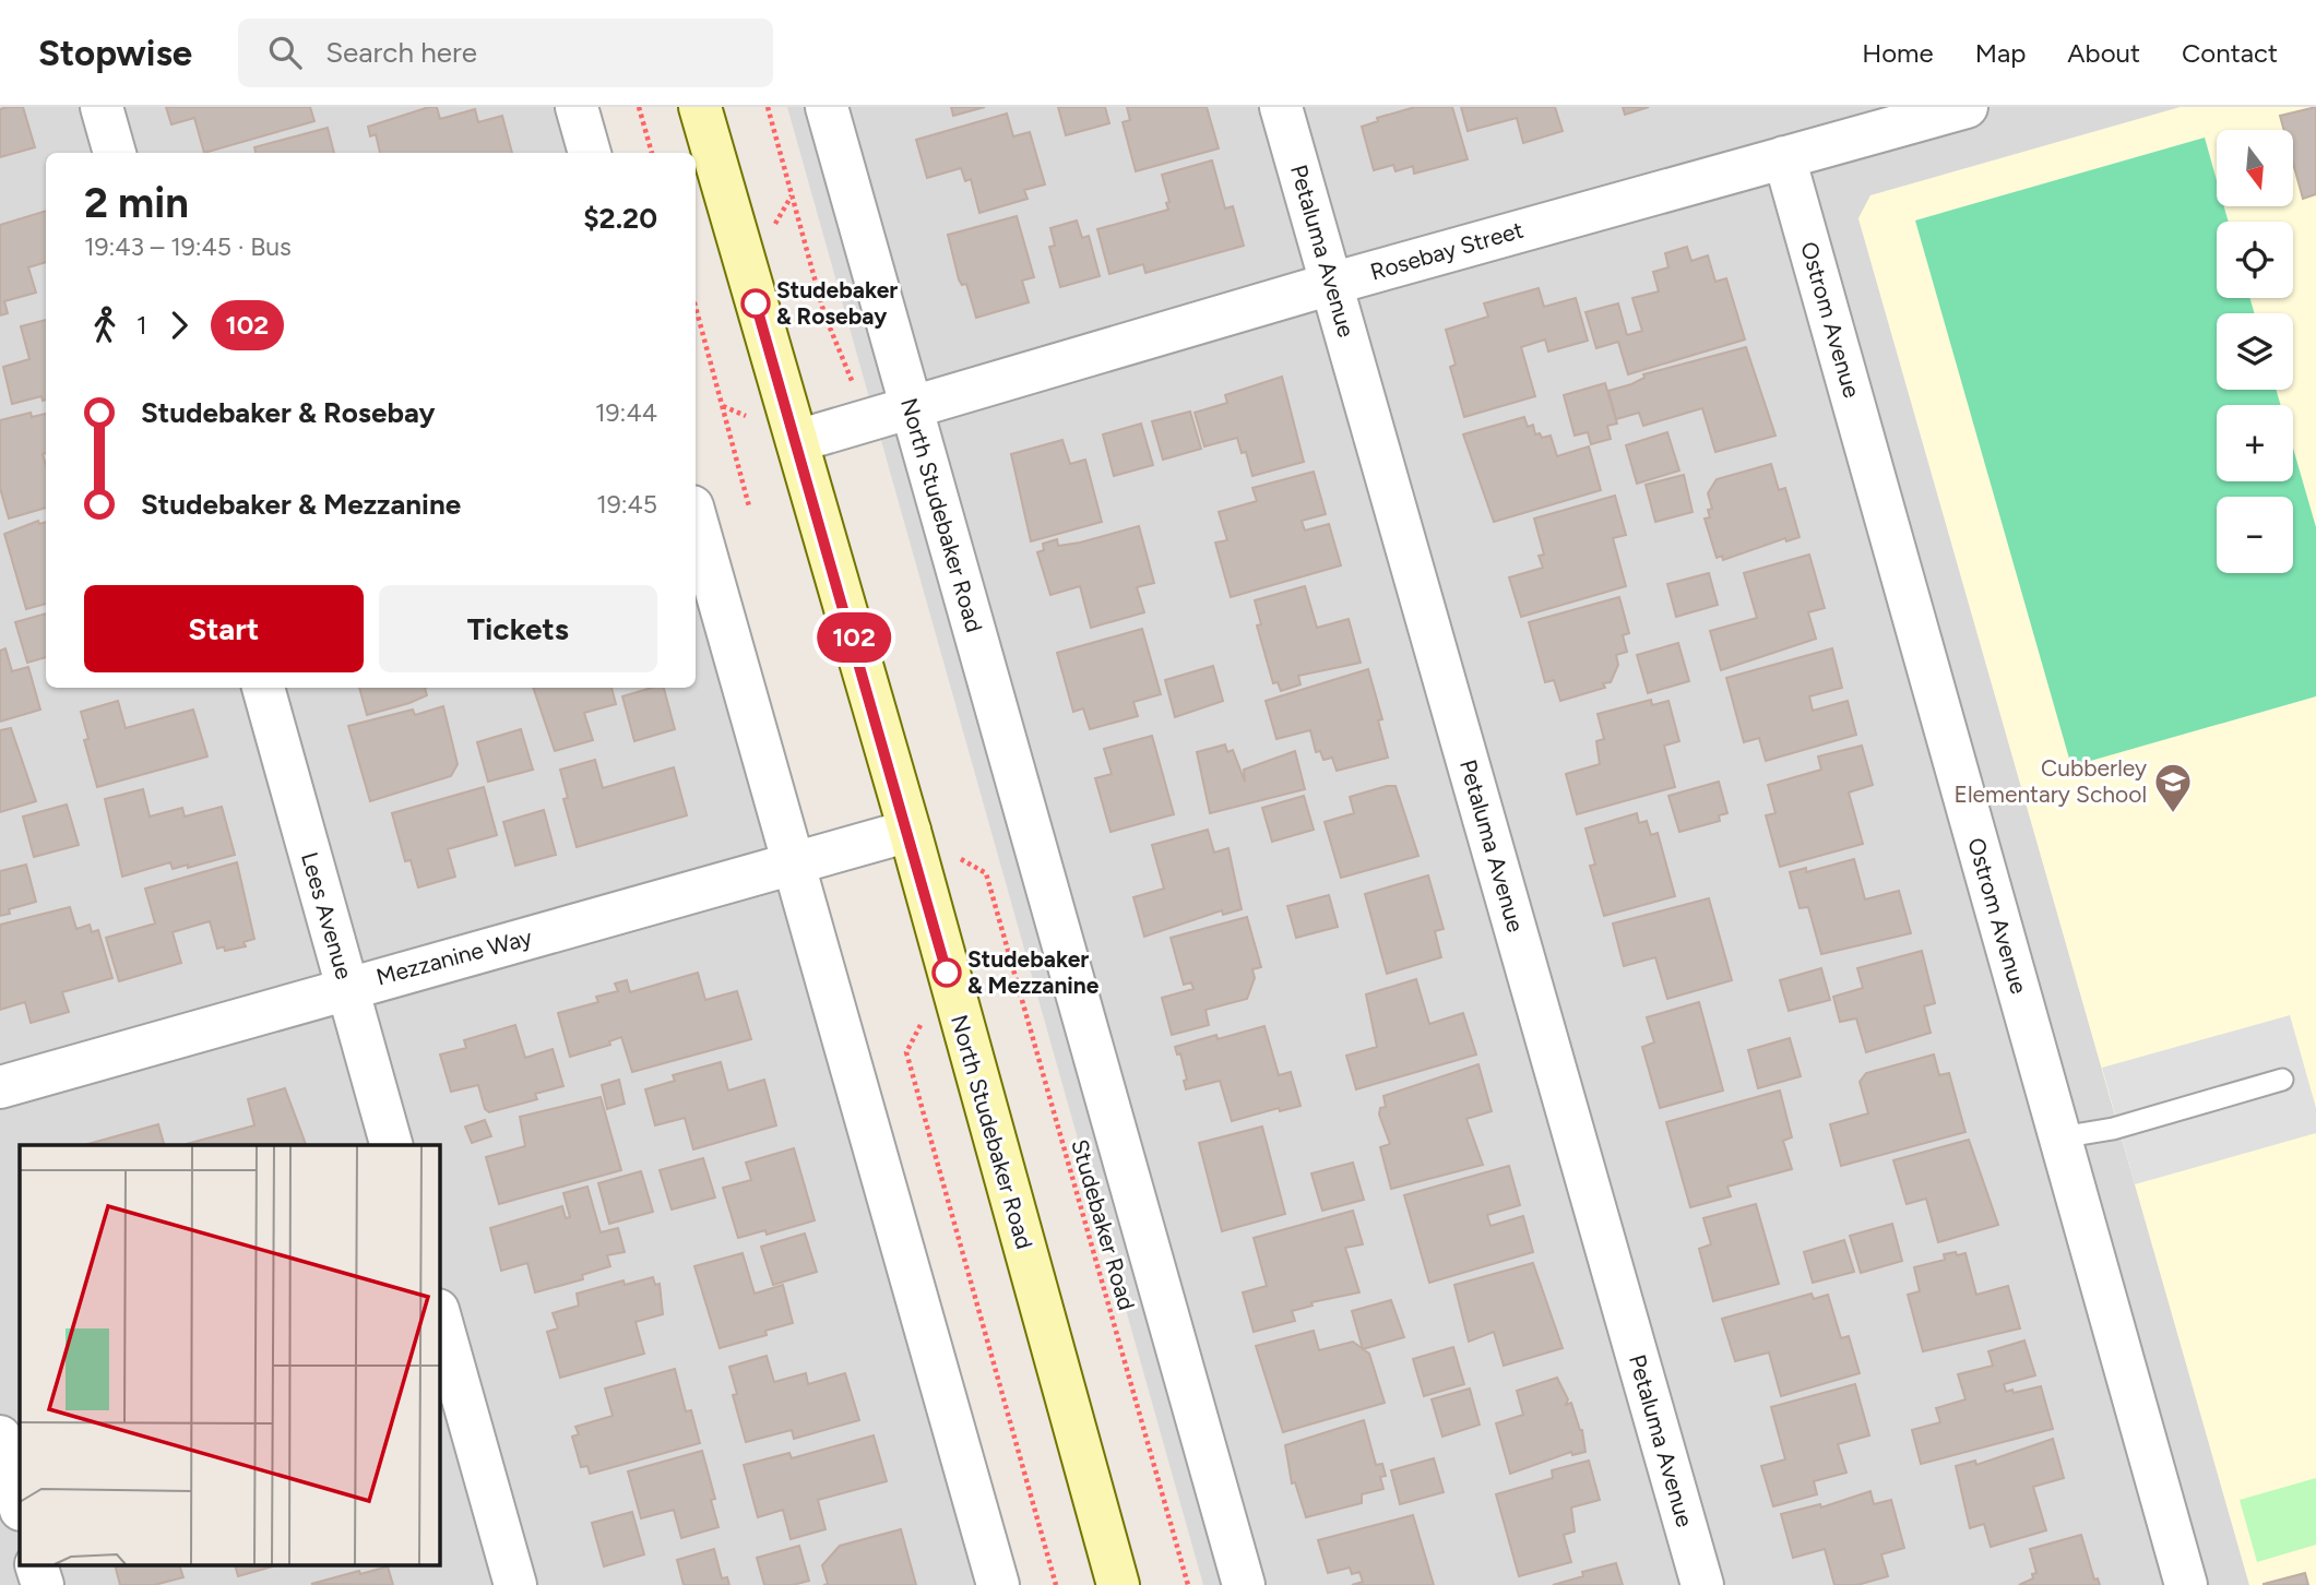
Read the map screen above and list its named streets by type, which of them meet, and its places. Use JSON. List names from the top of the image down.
{
  "streets": {
    "main road": ["North Studebaker Road"],
    "street": [
      "Petaluma Avenue",
      "Rosebay Street",
      "Ostrom Avenue",
      "Lees Avenue",
      "Mezzanine Way"
    ],
    "path": ["Studebaker Road"]
  },
  "crossings": [
    ["Petaluma Avenue", "Rosebay Street"],
    ["Rosebay Street", "Ostrom Avenue"],
    ["Rosebay Street", "North Studebaker Road"],
    ["North Studebaker Road", "Mezzanine Way"],
    ["Lees Avenue", "Mezzanine Way"]
  ],
  "places": {
    "other": ["Studebaker & Rosebay", "Studebaker & Mezzanine"],
    "school or university": ["Cubberley Elementary School"]
  },
  "lines": ["bus line 102"],
  "north": "bottom",
  "page": {
    "header": "Stopwise",
    "search": "Search here",
    "nav": [
      "Home",
      "Map",
      "About",
      "Contact"
    ],
    "on_map": "102",
    "map_buttons": ["+", "−"],
    "heading": ["2 min", "19:43 – 19:45 · Bus", "$2.20"],
    "legs": ["1", "102"],
    "list": [
      {
        "name": "Studebaker & Rosebay",
        "value": "19:44"
      },
      {
        "name": "Studebaker & Mezzanine",
        "value": "19:45"
      }
    ],
    "buttons": ["Start", "Tickets"]
  }
}
